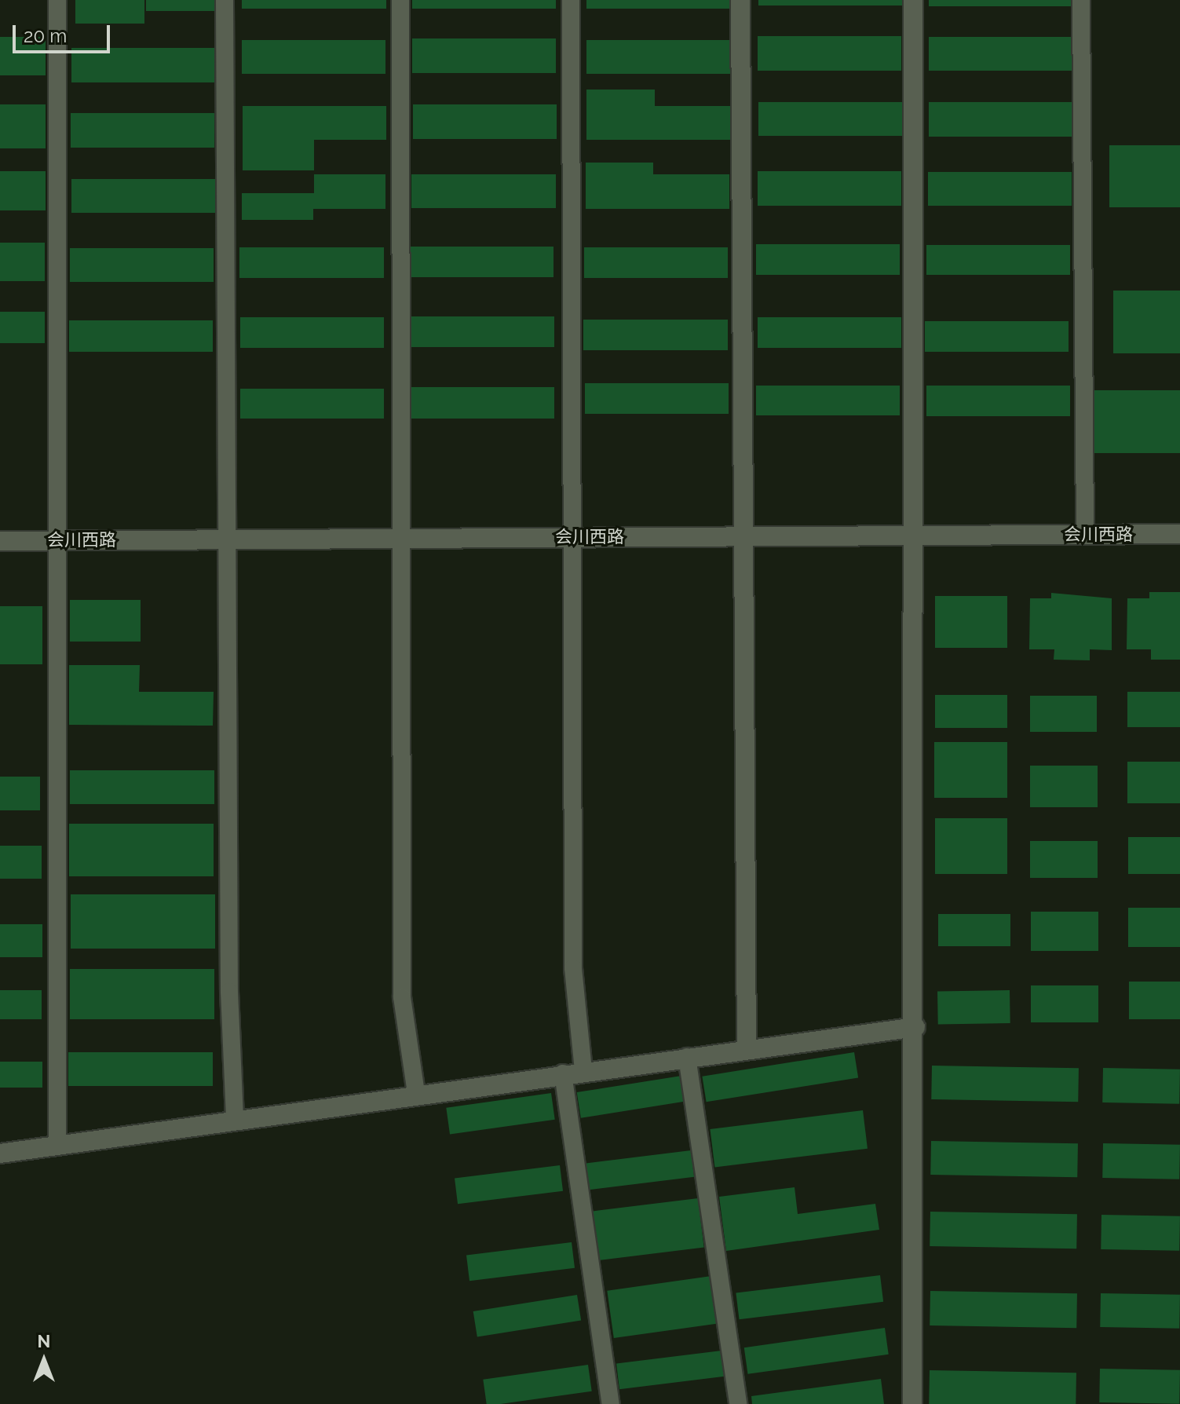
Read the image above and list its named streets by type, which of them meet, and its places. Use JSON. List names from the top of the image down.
{
  "streets": {
    "street": ["会川西路"]
  },
  "scale_bar": "20 m",
  "north": "top"
}
